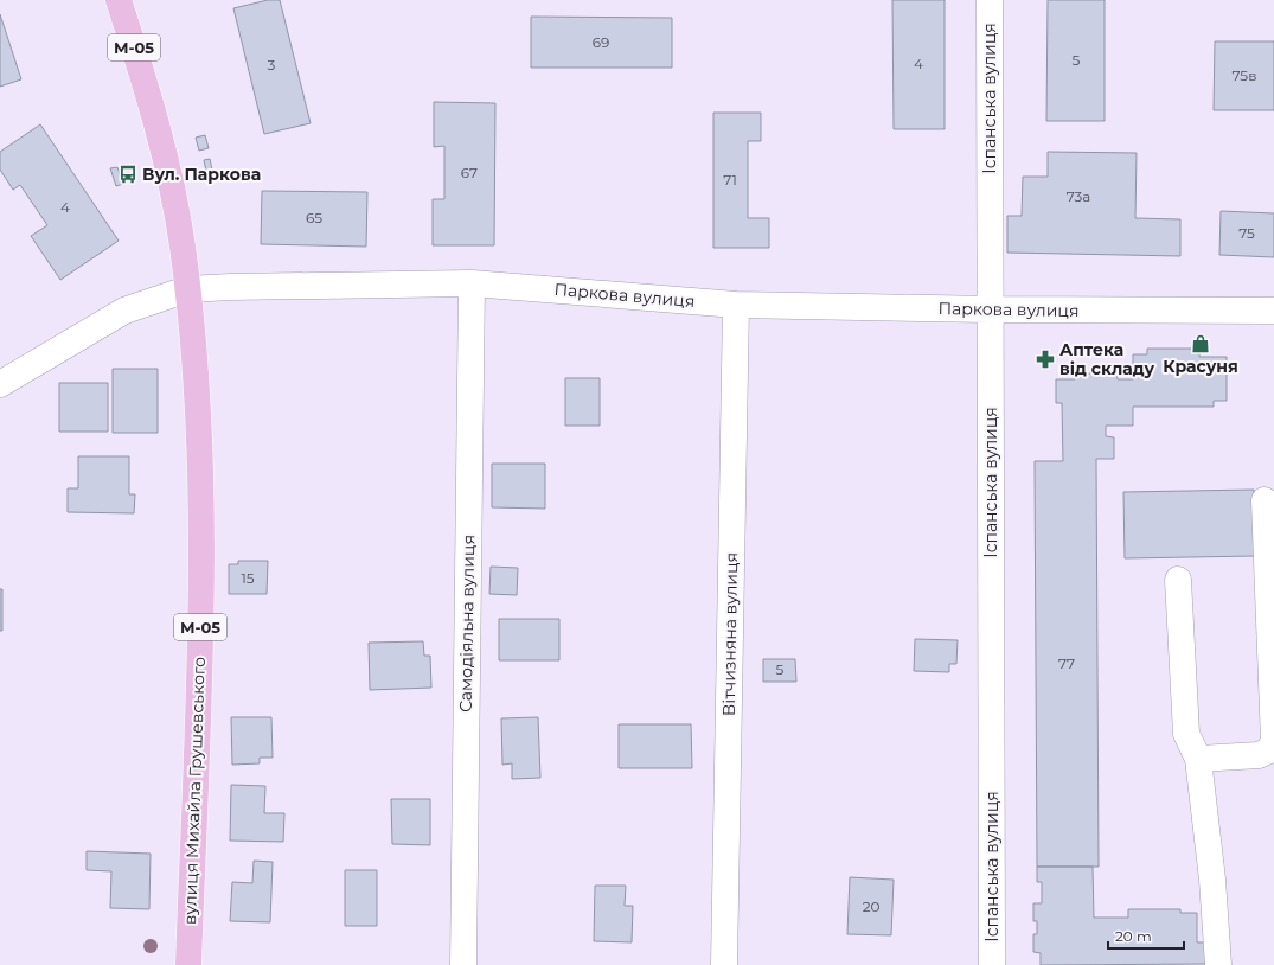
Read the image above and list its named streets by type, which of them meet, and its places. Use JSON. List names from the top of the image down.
{
  "streets": {
    "main road": ["М-05", "вулиця Михайла Грушевського"],
    "street": [
      "Іспанська вулиця",
      "Паркова вулиця",
      "Самодіяльна вулиця",
      "Вітчизняна вулиця"
    ]
  },
  "crossings": [
    ["Іспанська вулиця", "Паркова вулиця"],
    ["Паркова вулиця", "Самодіяльна вулиця"],
    ["Паркова вулиця", "Вітчизняна вулиця"],
    ["Паркова вулиця", "вулиця Михайла Грушевського"]
  ],
  "places": {
    "bus stop": ["Вул. Паркова"],
    "shop": ["Красуня"],
    "pharmacy": ["Аптека від складу"]
  },
  "house_numbers": [
    "69",
    "5",
    "4",
    "3",
    "75в",
    "67",
    "71",
    "73а",
    "4",
    "65",
    "75",
    "15",
    "77",
    "5",
    "20"
  ],
  "scale_bar": "20 m"
}
